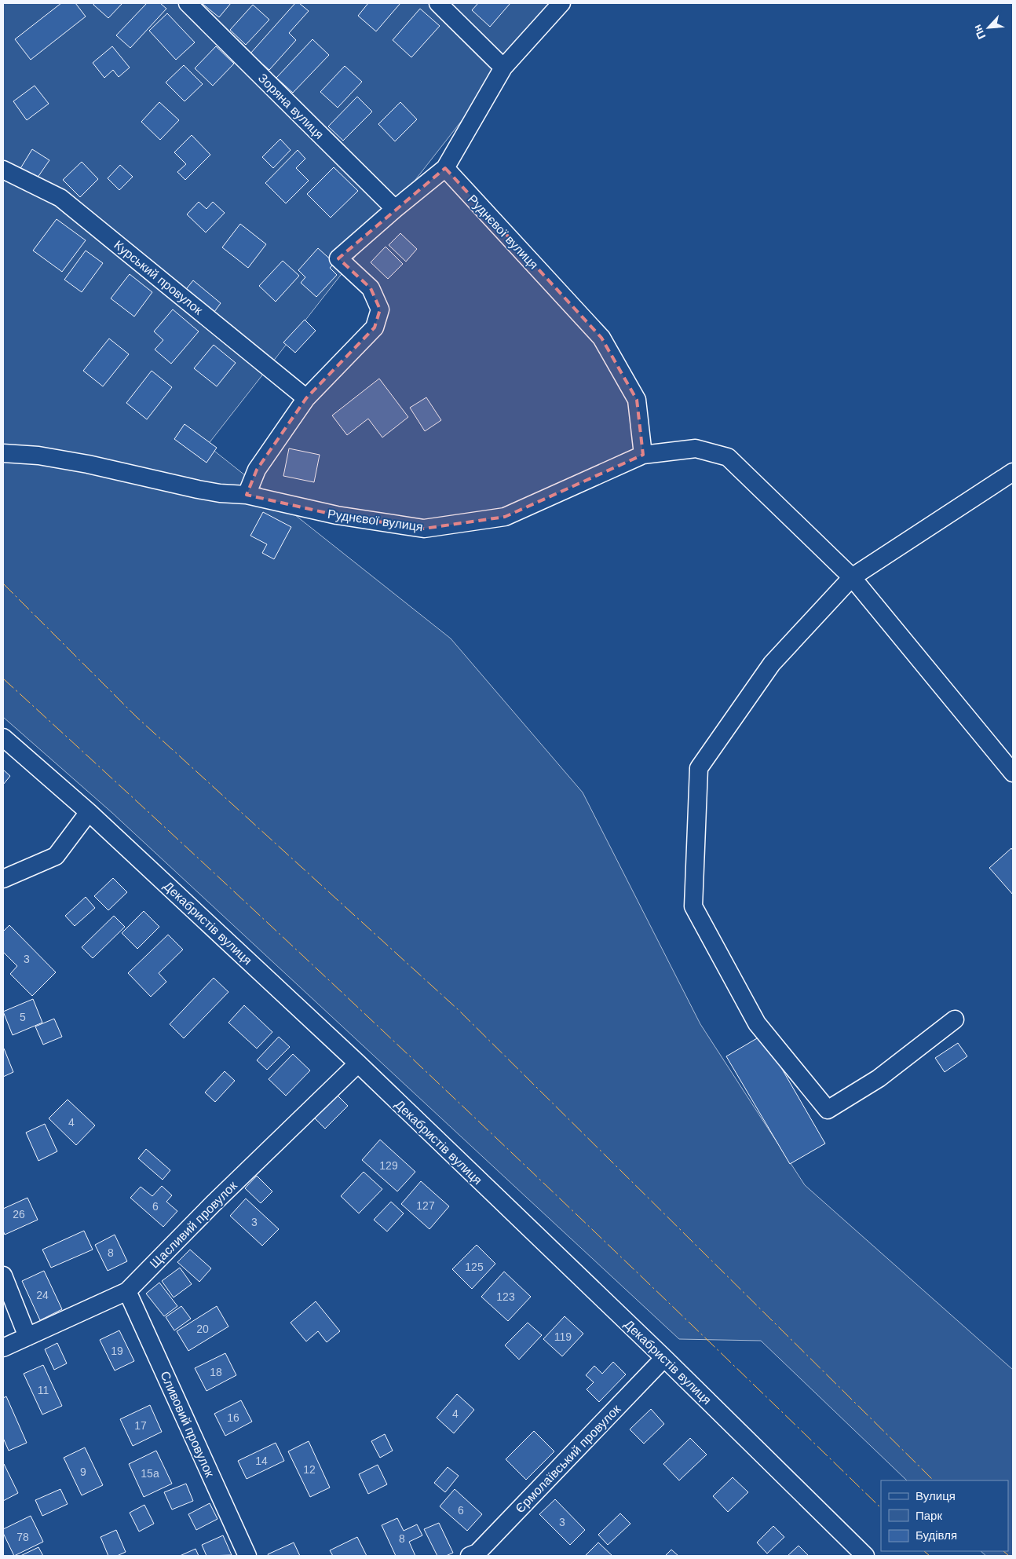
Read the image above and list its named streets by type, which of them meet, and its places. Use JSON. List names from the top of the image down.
{
  "streets": {
    "street": [
      "Зоряна вулиця",
      "Руднєвої вулиця",
      "Курський провулок",
      "Декабристів вулиця",
      "Щасливий провулок",
      "Сливовий провулок",
      "Єрмолаївський провулок"
    ]
  },
  "crossings": [
    ["Декабристів вулиця", "Щасливий провулок"],
    ["Декабристів вулиця", "Єрмолаївський провулок"],
    ["Щасливий провулок", "Сливовий провулок"]
  ],
  "house_numbers": [
    "3",
    "5",
    "4",
    "129",
    "127",
    "6",
    "26",
    "3",
    "8",
    "125",
    "24",
    "123",
    "20",
    "119",
    "19",
    "18",
    "11",
    "4",
    "16",
    "17",
    "14",
    "12",
    "9",
    "15а",
    "6",
    "3",
    "78",
    "8"
  ],
  "legend": ["Вулиця", "Парк", "Будівля"],
  "north": "bottom left"
}
